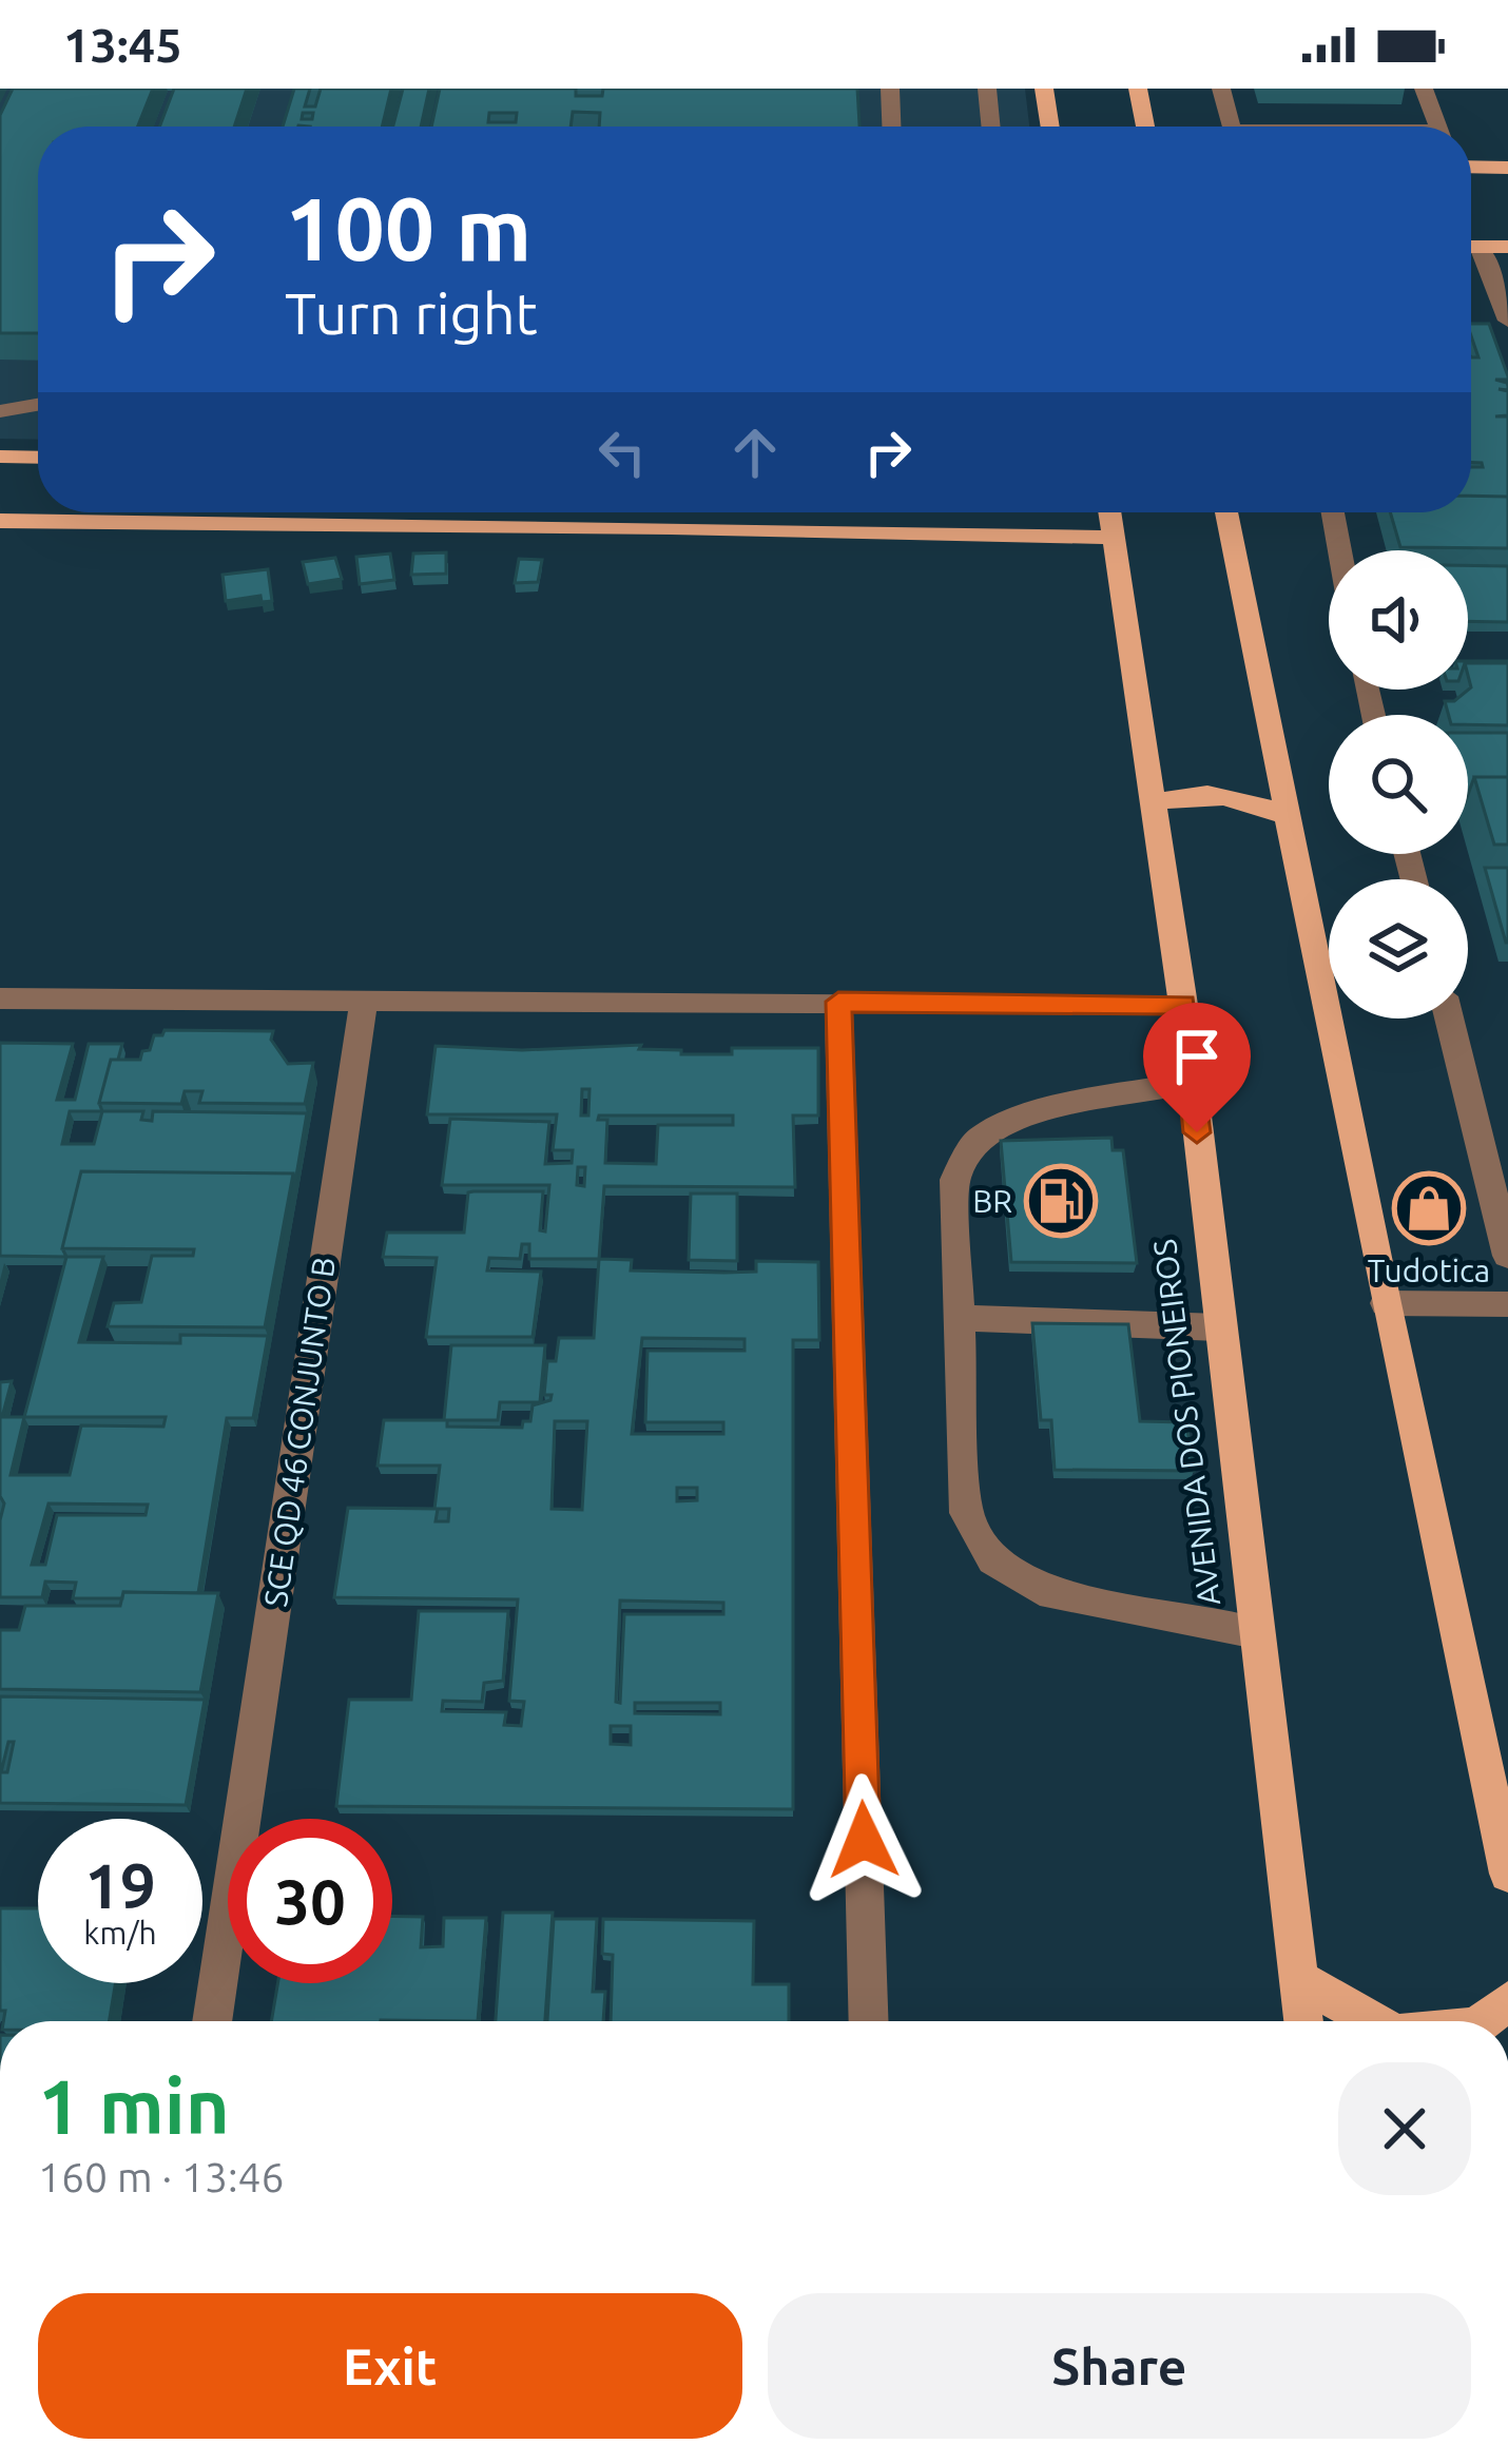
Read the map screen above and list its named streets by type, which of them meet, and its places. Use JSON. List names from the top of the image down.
{
  "streets": {
    "main road": ["AVENIDA DOS PIONEIROS"],
    "street": ["SCE QD 46 CONJUNTO B"]
  },
  "places": {
    "fuel station": ["BR"],
    "shop": ["Tudotica"]
  },
  "page": {
    "status": "13:45",
    "turn": ["100 m", "Turn right"],
    "speed": "19 km/h",
    "limit": "30",
    "heading": ["1 min", "160 m · 13:46"],
    "buttons": ["Exit", "Share"]
  }
}
